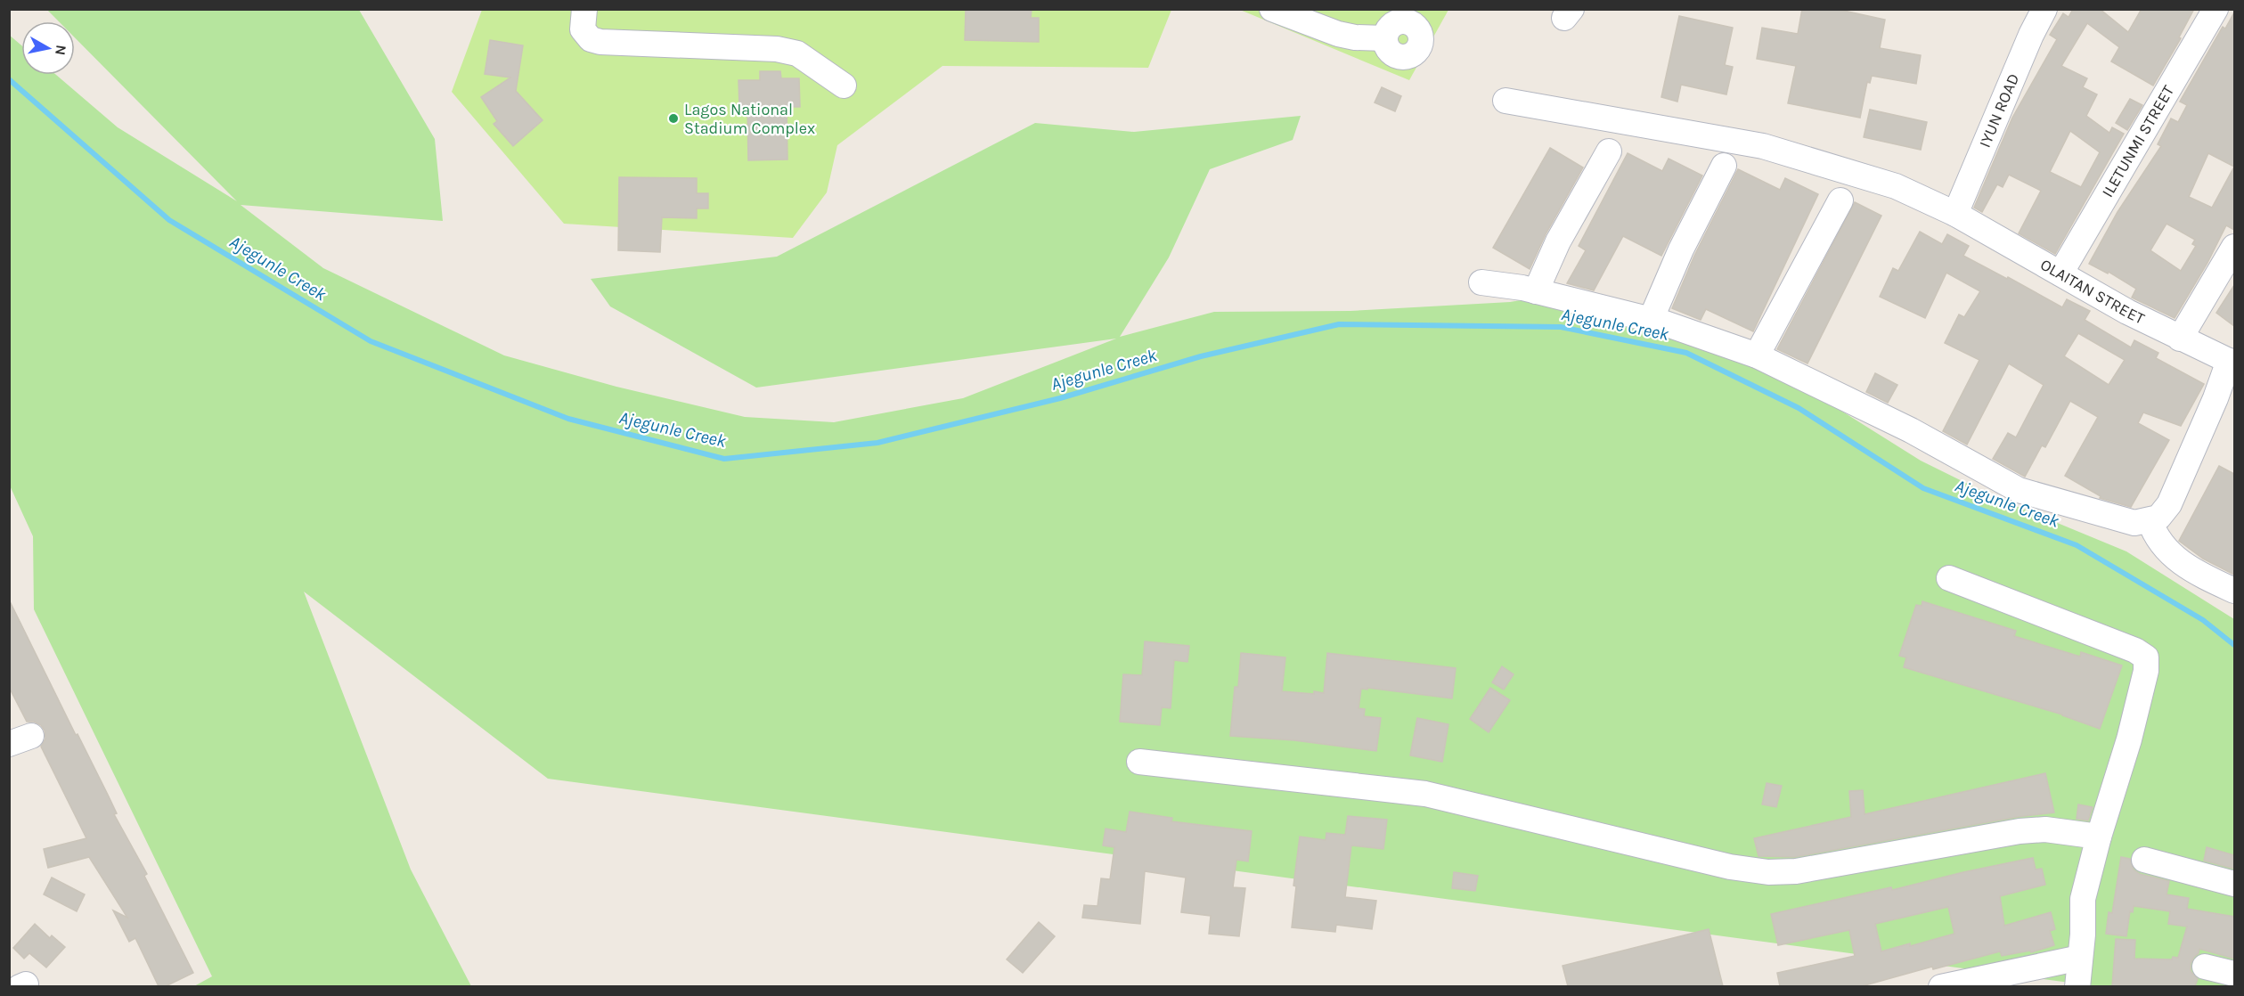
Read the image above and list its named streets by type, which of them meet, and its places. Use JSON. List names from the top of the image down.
{
  "streets": {
    "street": ["IYUN ROAD", "ILETUNMI STREET", "OLAITAN STREET"]
  },
  "crossings": [
    ["IYUN ROAD", "OLAITAN STREET"],
    ["ILETUNMI STREET", "OLAITAN STREET"]
  ],
  "water": ["Ajegunle Creek"],
  "places": ["Lagos National Stadium Complex"],
  "north": "right"
}
